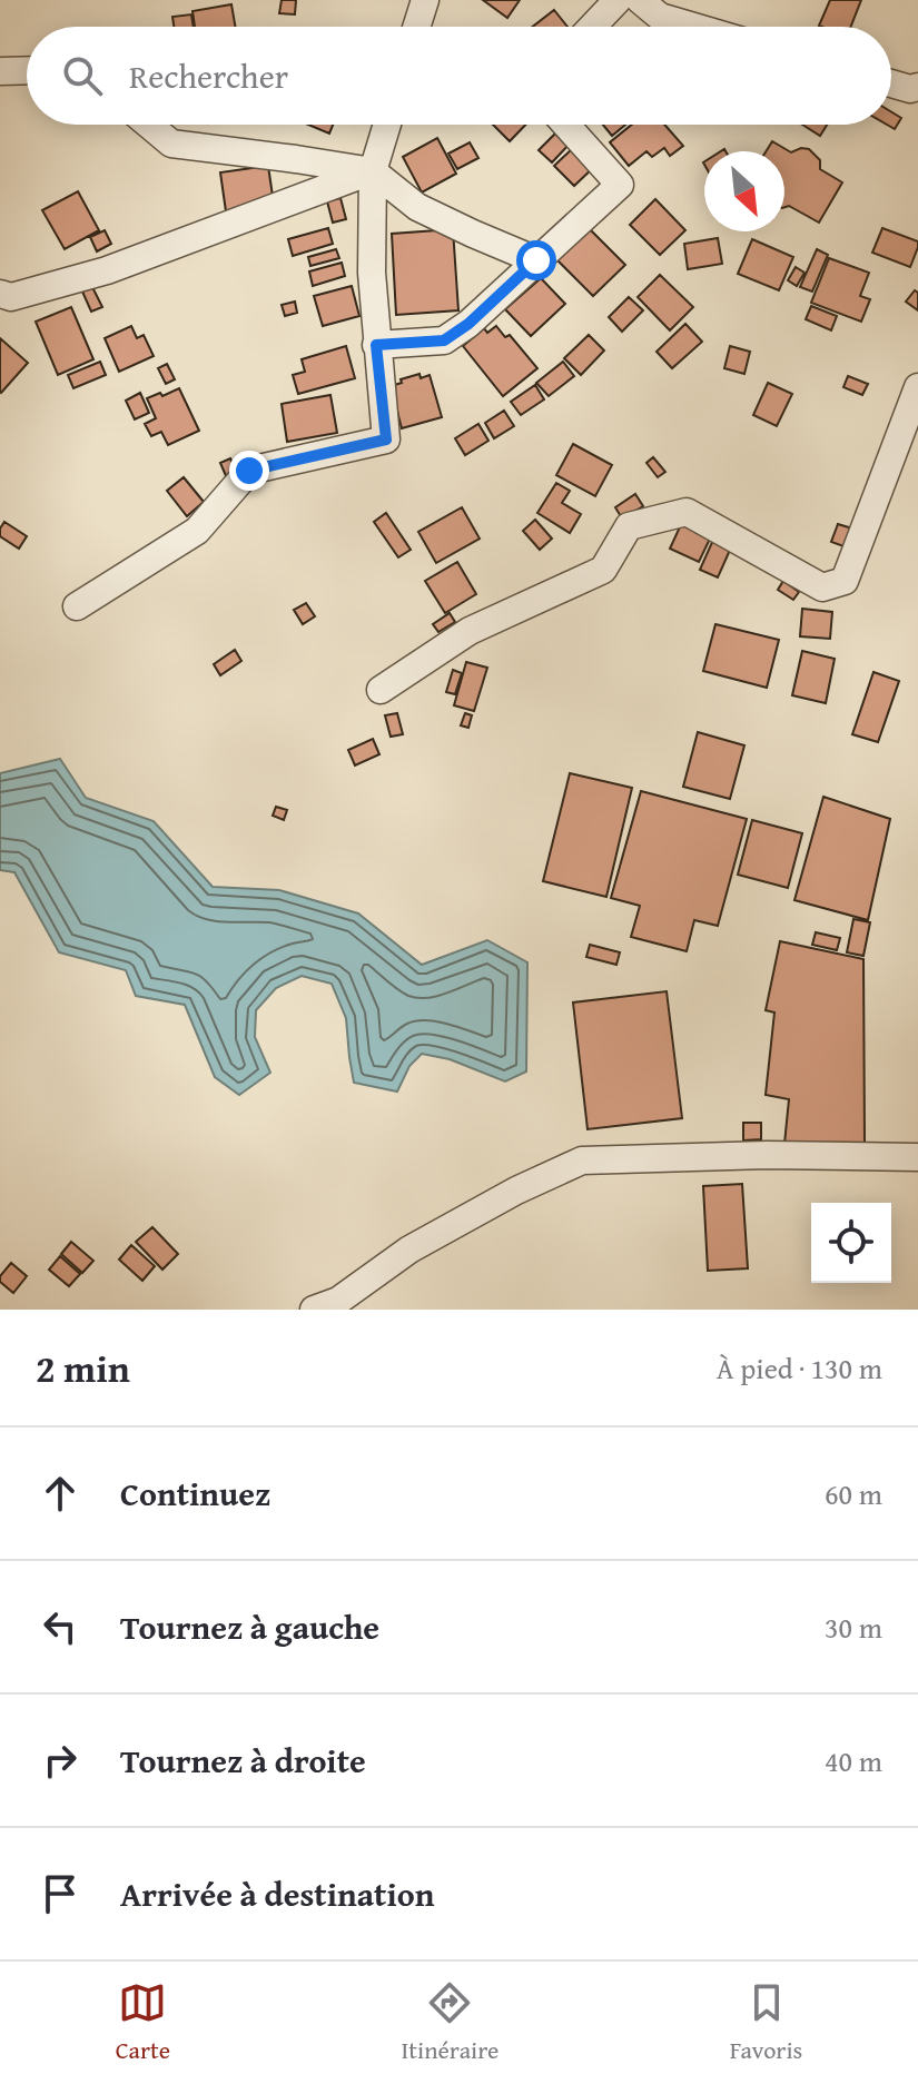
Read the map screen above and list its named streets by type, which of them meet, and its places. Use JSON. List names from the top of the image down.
{
  "north": "bottom right",
  "page": {
    "search": "Rechercher",
    "heading": ["2 min", "À pied · 130 m"],
    "list": [
      ["Continuez", "60 m"],
      ["Tournez à gauche", "30 m"],
      ["Tournez à droite", "40 m"],
      "Arrivée à destination"
    ],
    "nav": ["Carte", "Itinéraire", "Favoris"]
  }
}
